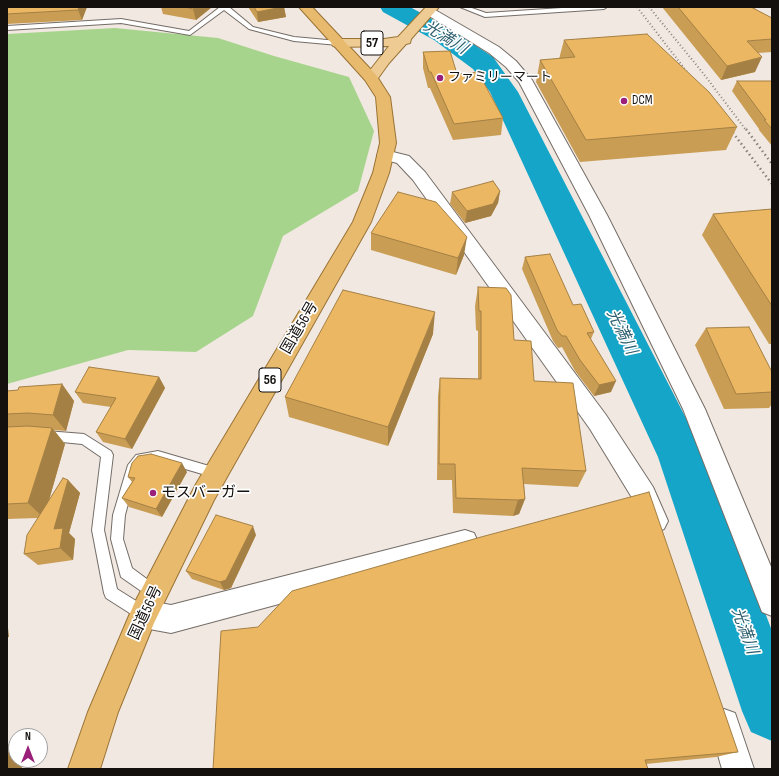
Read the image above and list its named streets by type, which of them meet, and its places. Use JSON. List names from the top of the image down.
{
  "streets": {
    "highway": ["国道56号", "56"],
    "main road": ["57"]
  },
  "crossings": [
    ["57", "国道56号"]
  ],
  "water": ["光満川"],
  "places": ["ファミリーマート", "DCM", "モスバーガー"],
  "north": "top"
}
